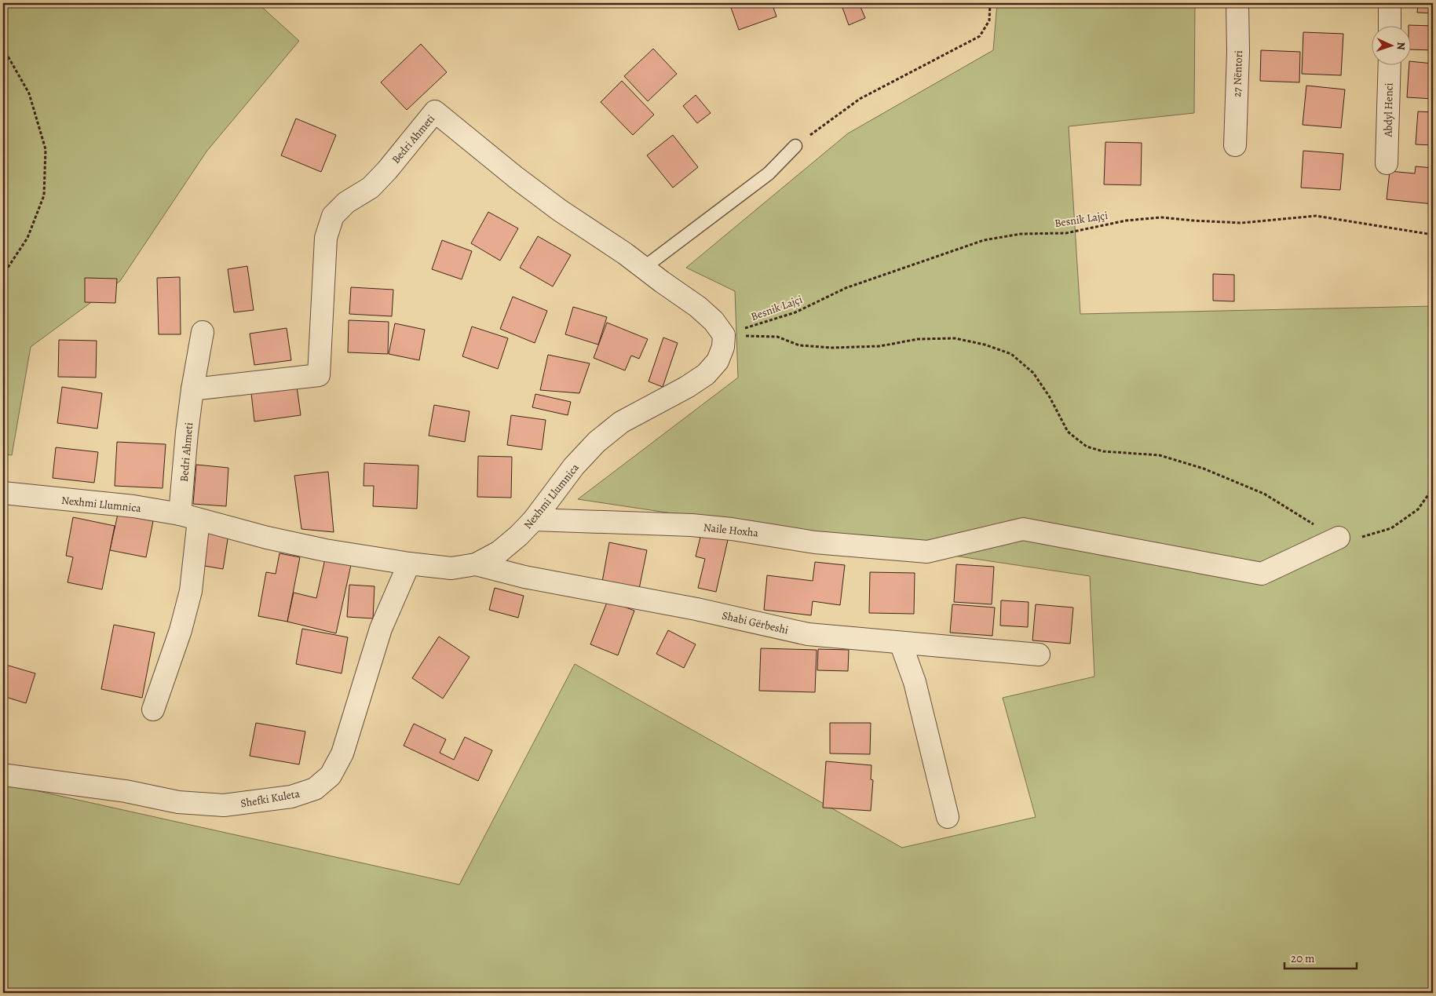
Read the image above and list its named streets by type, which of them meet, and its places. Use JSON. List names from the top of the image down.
{
  "streets": {
    "street": [
      "27 Nëntori",
      "Abdyl Henci",
      "Bedri Ahmeti",
      "Nexhmi Llumnica",
      "Naile Hoxha",
      "Shabi Gërbeshi",
      "Shefki Kuleta"
    ],
    "path": ["Besnik Lajçi"]
  },
  "crossings": [
    ["Bedri Ahmeti", "Besnik Lajçi"],
    ["Bedri Ahmeti", "Nexhmi Llumnica"],
    ["Besnik Lajçi", "Nexhmi Llumnica"],
    ["Nexhmi Llumnica", "Naile Hoxha"],
    ["Nexhmi Llumnica", "Shabi Gërbeshi"],
    ["Nexhmi Llumnica", "Shefki Kuleta"]
  ],
  "scale_bar": "20 m",
  "north": "right"
}
